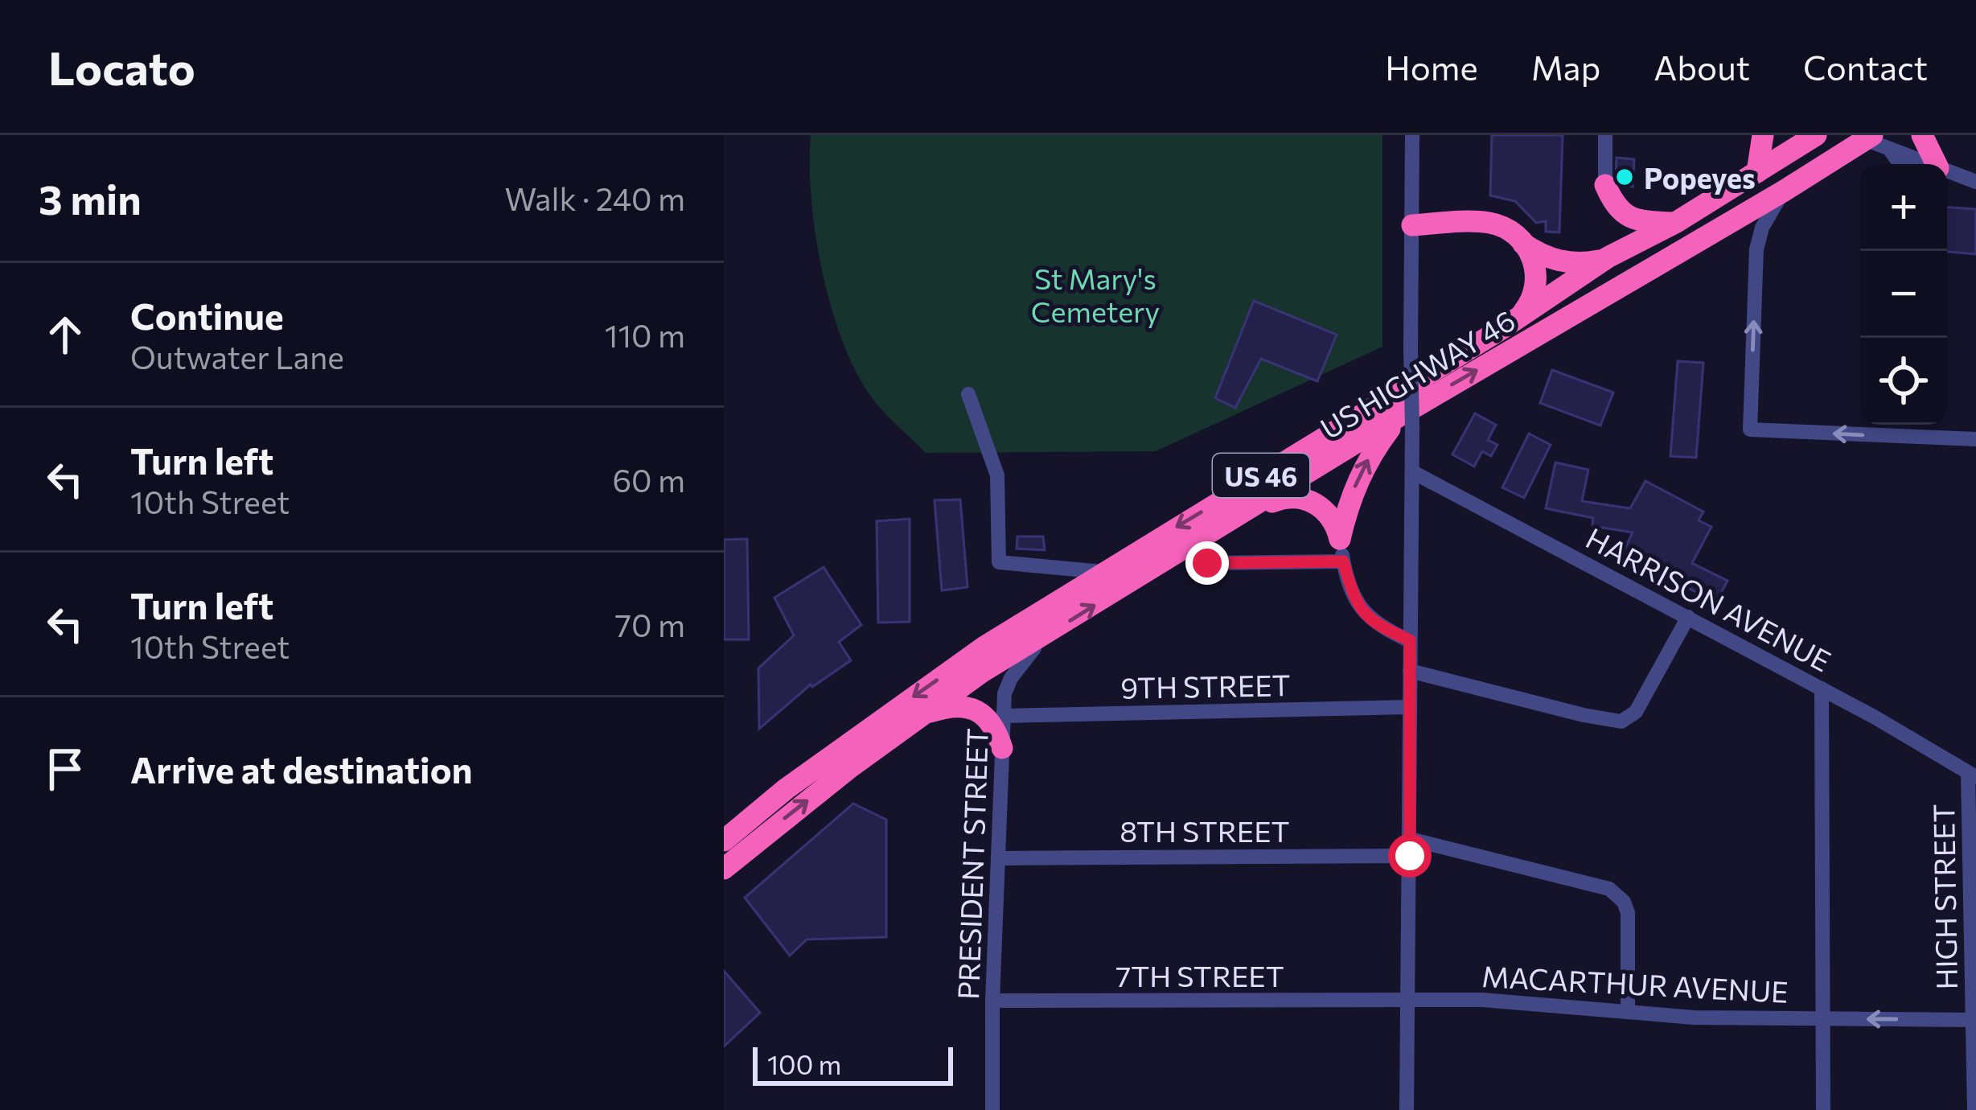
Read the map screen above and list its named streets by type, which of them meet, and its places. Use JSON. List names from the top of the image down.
{
  "streets": {
    "highway": ["US HIGHWAY 46", "US 46"],
    "street": [
      "HARRISON AVENUE",
      "9TH STREET",
      "8TH STREET",
      "PRESIDENT STREET",
      "HIGH STREET",
      "7TH STREET",
      "MACARTHUR AVENUE"
    ]
  },
  "crossings": [
    ["US HIGHWAY 46", "PRESIDENT STREET"],
    ["HARRISON AVENUE", "HIGH STREET"],
    ["9TH STREET", "PRESIDENT STREET"],
    ["8TH STREET", "PRESIDENT STREET"],
    ["PRESIDENT STREET", "7TH STREET"],
    ["HIGH STREET", "MACARTHUR AVENUE"],
    ["7TH STREET", "MACARTHUR AVENUE"]
  ],
  "parks": ["St Mary's Cemetery"],
  "places": ["Popeyes"],
  "scale_bar": "100 m",
  "page": {
    "header": "Locato",
    "nav": [
      "Home",
      "Map",
      "About",
      "Contact"
    ],
    "heading": ["3 min", "Walk · 240 m"],
    "map_buttons": ["+", "−"],
    "list": [
      ["Continue", "Outwater Lane", "110 m"],
      ["Turn left", "10th Street", "60 m"],
      ["Turn left", "10th Street", "70 m"],
      "Arrive at destination"
    ],
    "scale": "100 m"
  }
}
